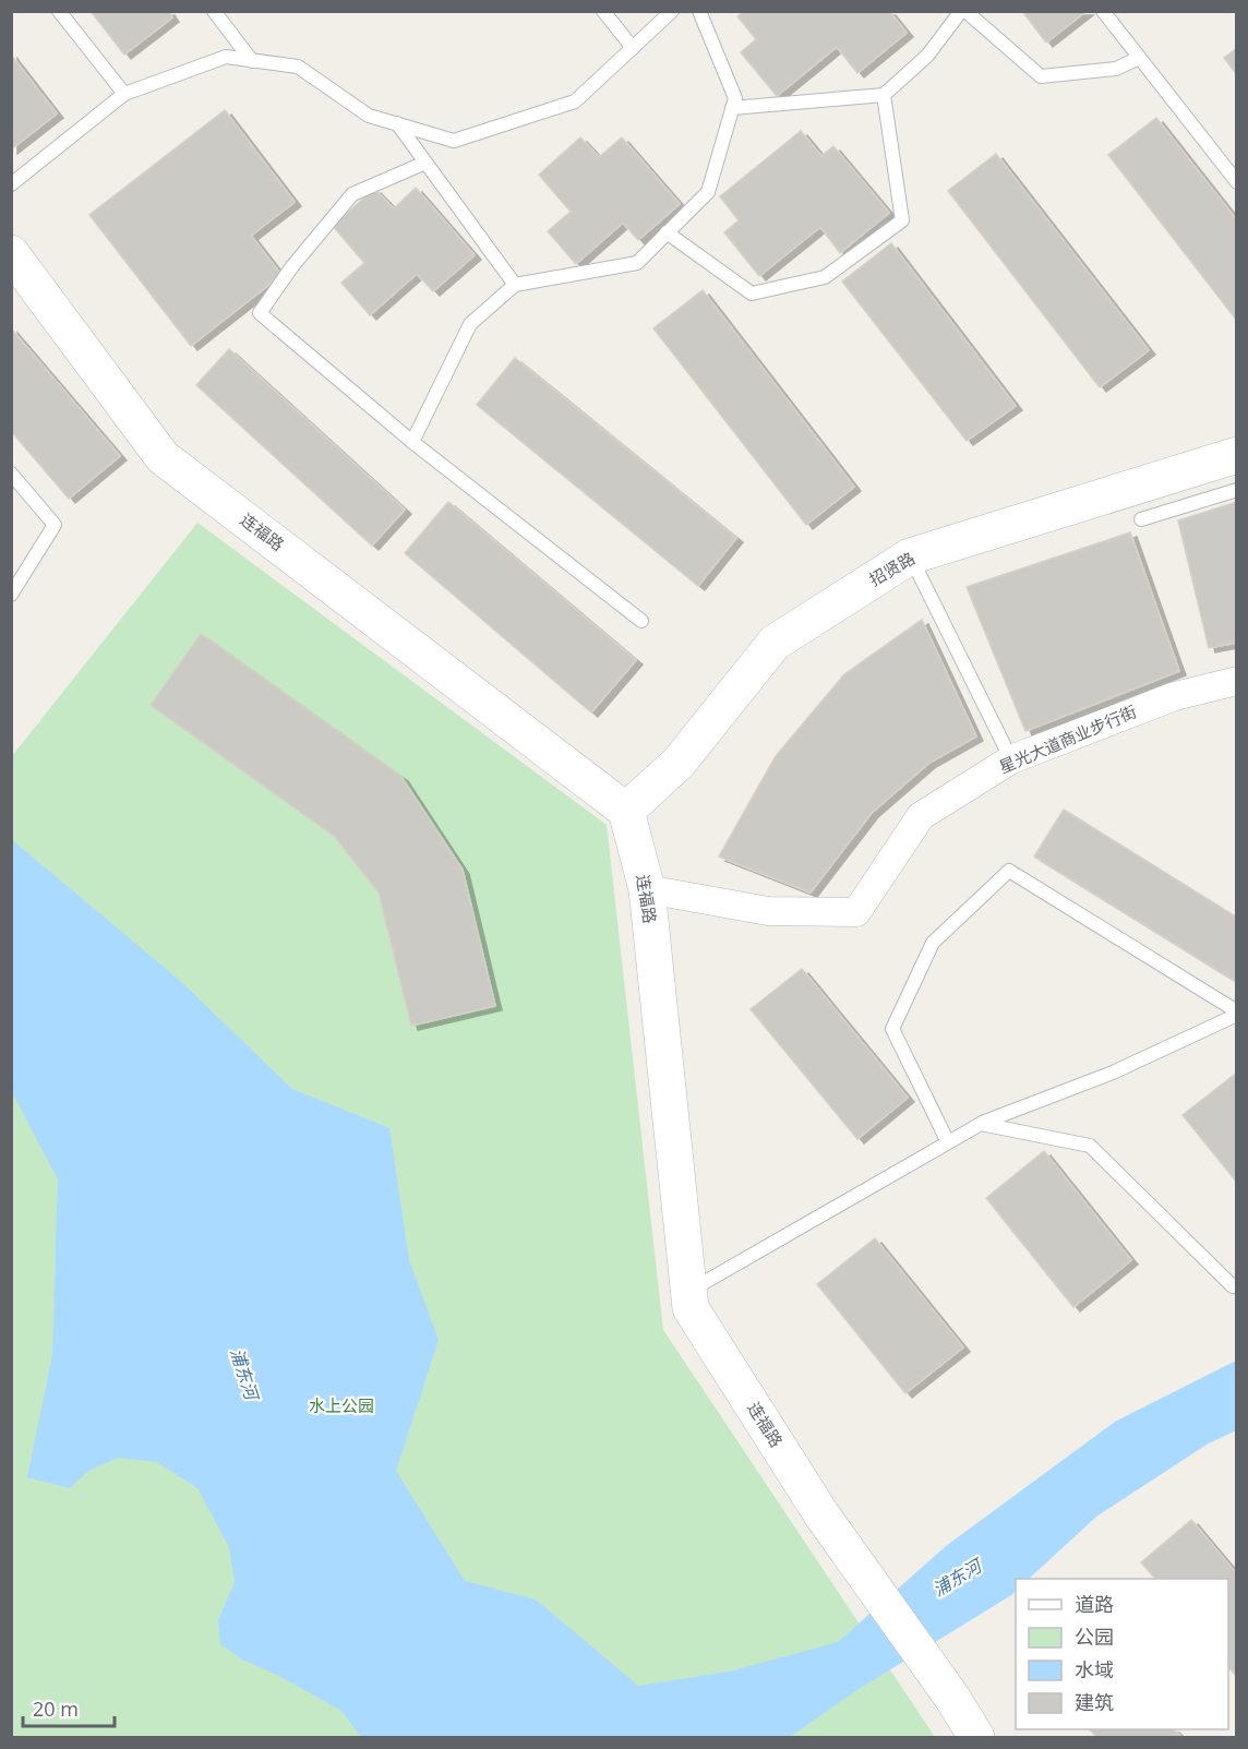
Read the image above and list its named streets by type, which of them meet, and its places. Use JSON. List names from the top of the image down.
{
  "streets": {
    "street": ["连福路", "招贤路", "星光大道商业步行街"]
  },
  "crossings": [
    ["连福路", "招贤路"],
    ["连福路", "星光大道商业步行街"]
  ],
  "water": ["浦东河"],
  "parks": ["水上公园"],
  "legend": [
    "道路",
    "公园",
    "水域",
    "建筑"
  ],
  "scale_bar": "20 m"
}
